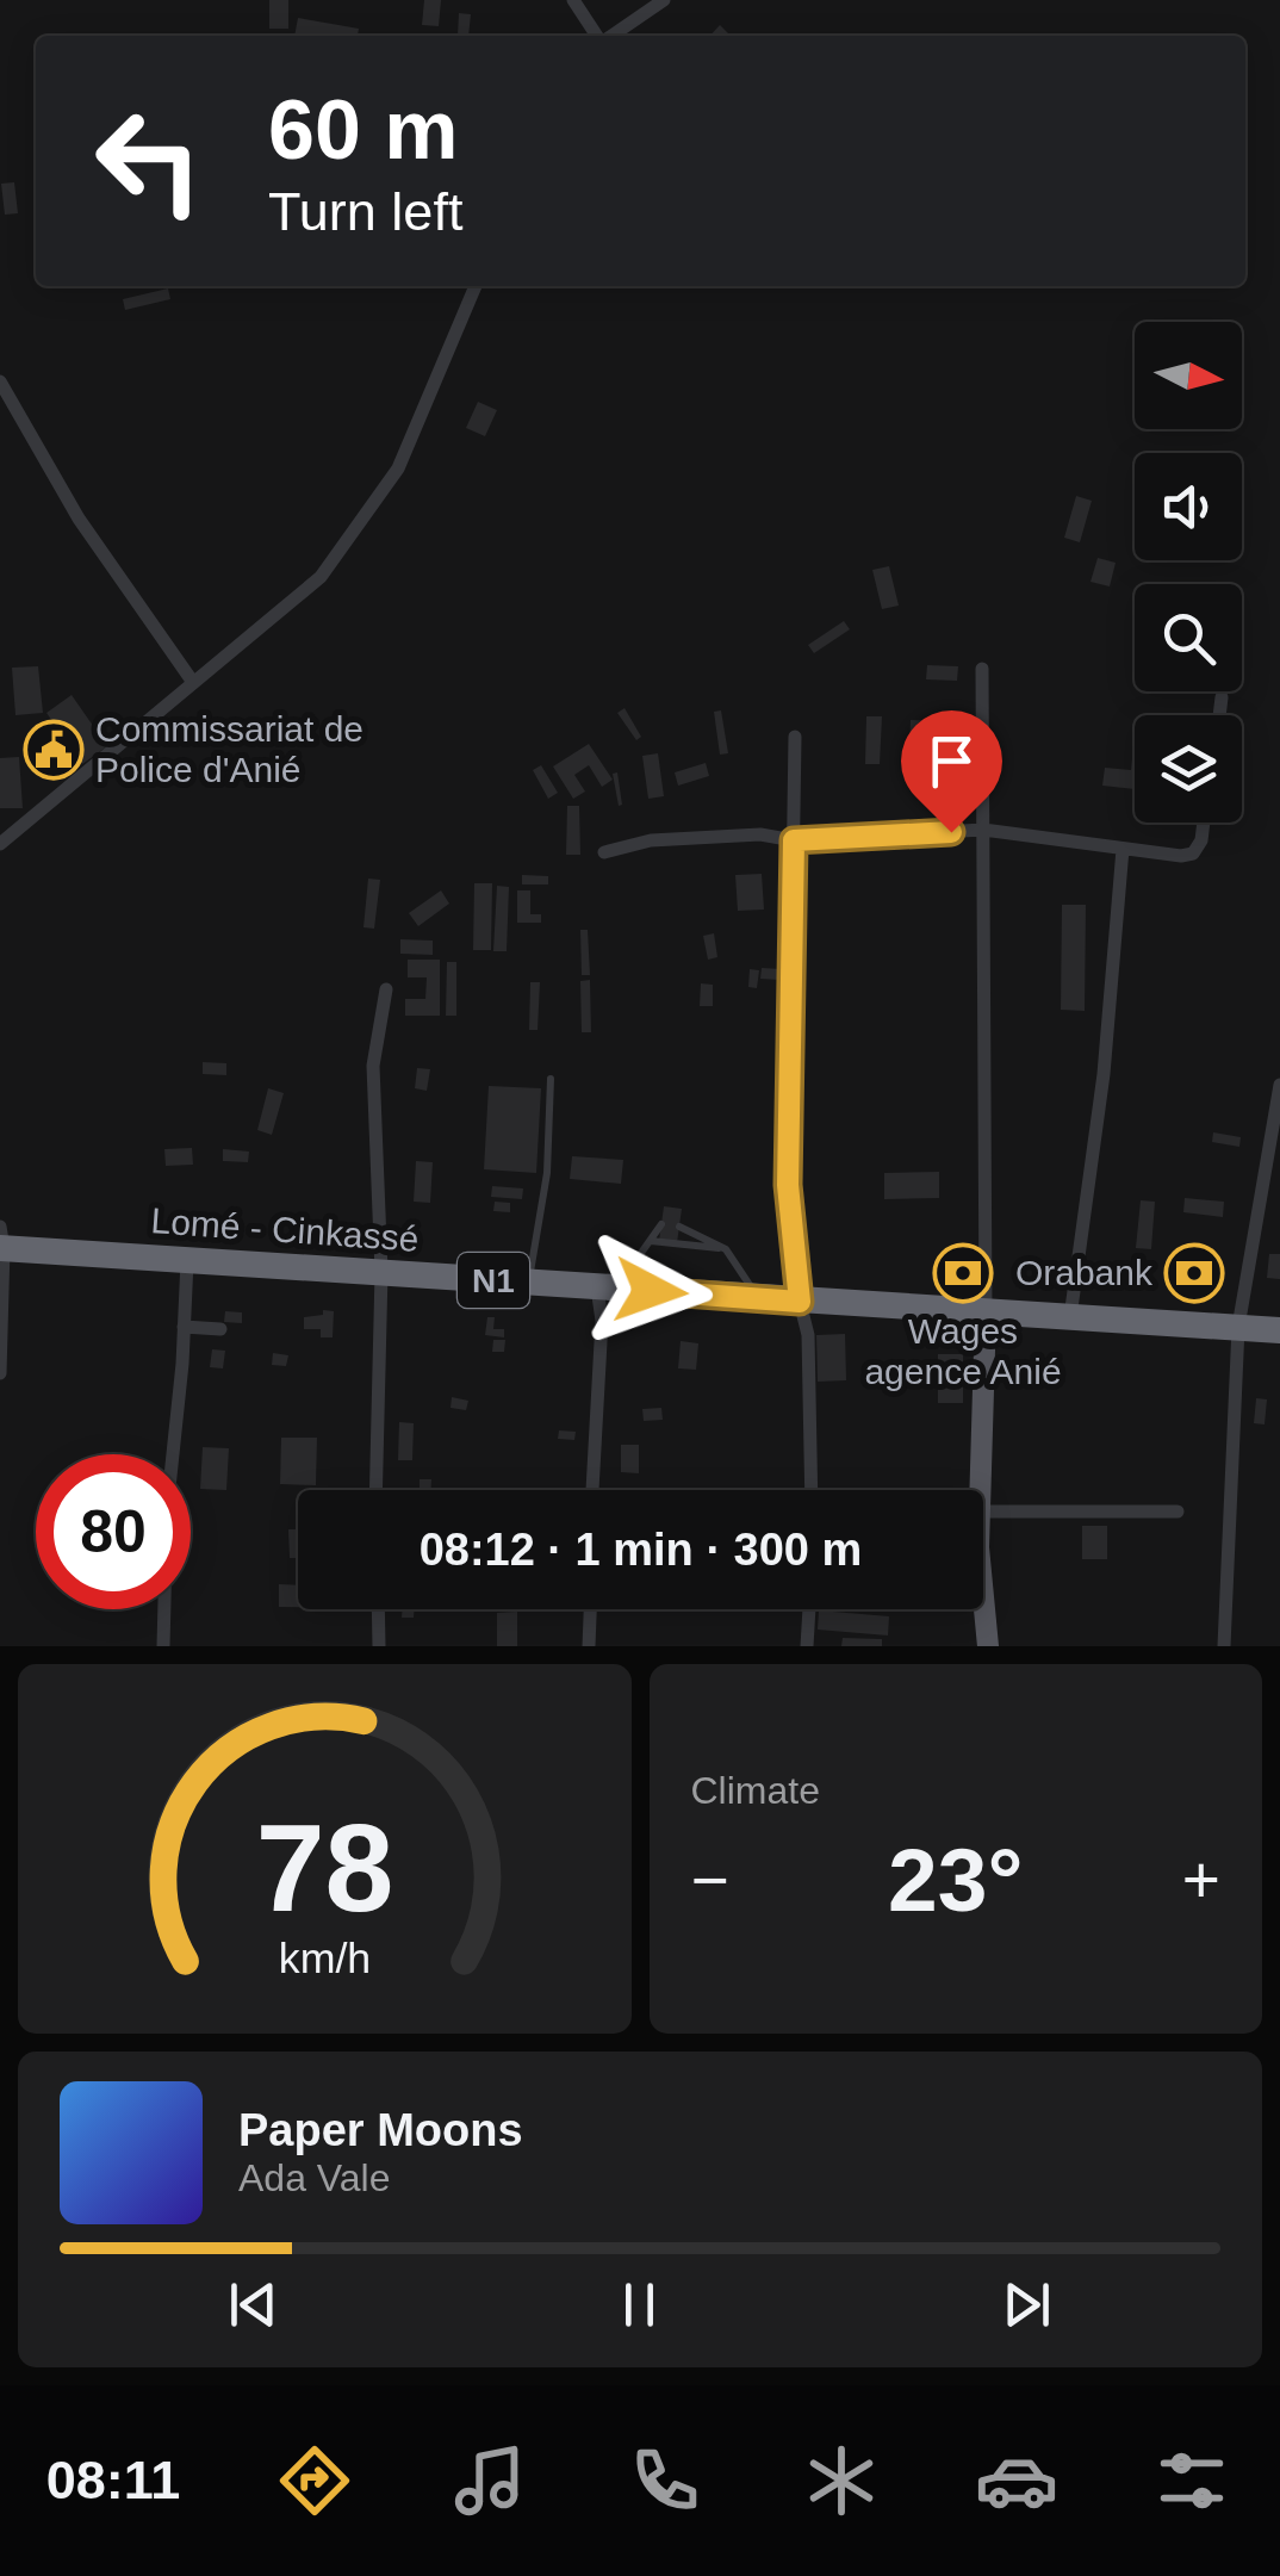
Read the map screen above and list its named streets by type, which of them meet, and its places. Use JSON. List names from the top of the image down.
{
  "streets": {
    "highway": ["Lomé - Cinkassé", "N1"]
  },
  "places": {
    "public building": ["Commissariat de Police d'Anié"],
    "bank": ["Wages agence Anié", "Orabank"]
  },
  "north": "right",
  "page": {
    "turn": ["60 m", "Turn left"],
    "limit": "80",
    "trip": "08:12 · 1 min · 300 m",
    "tile": "Climate",
    "heat": ["−", "23°", "+"],
    "song": ["Paper Moons", "Ada Vale"],
    "tabs": "08:11",
    "gauge": ["78", "km/h"]
  }
}
